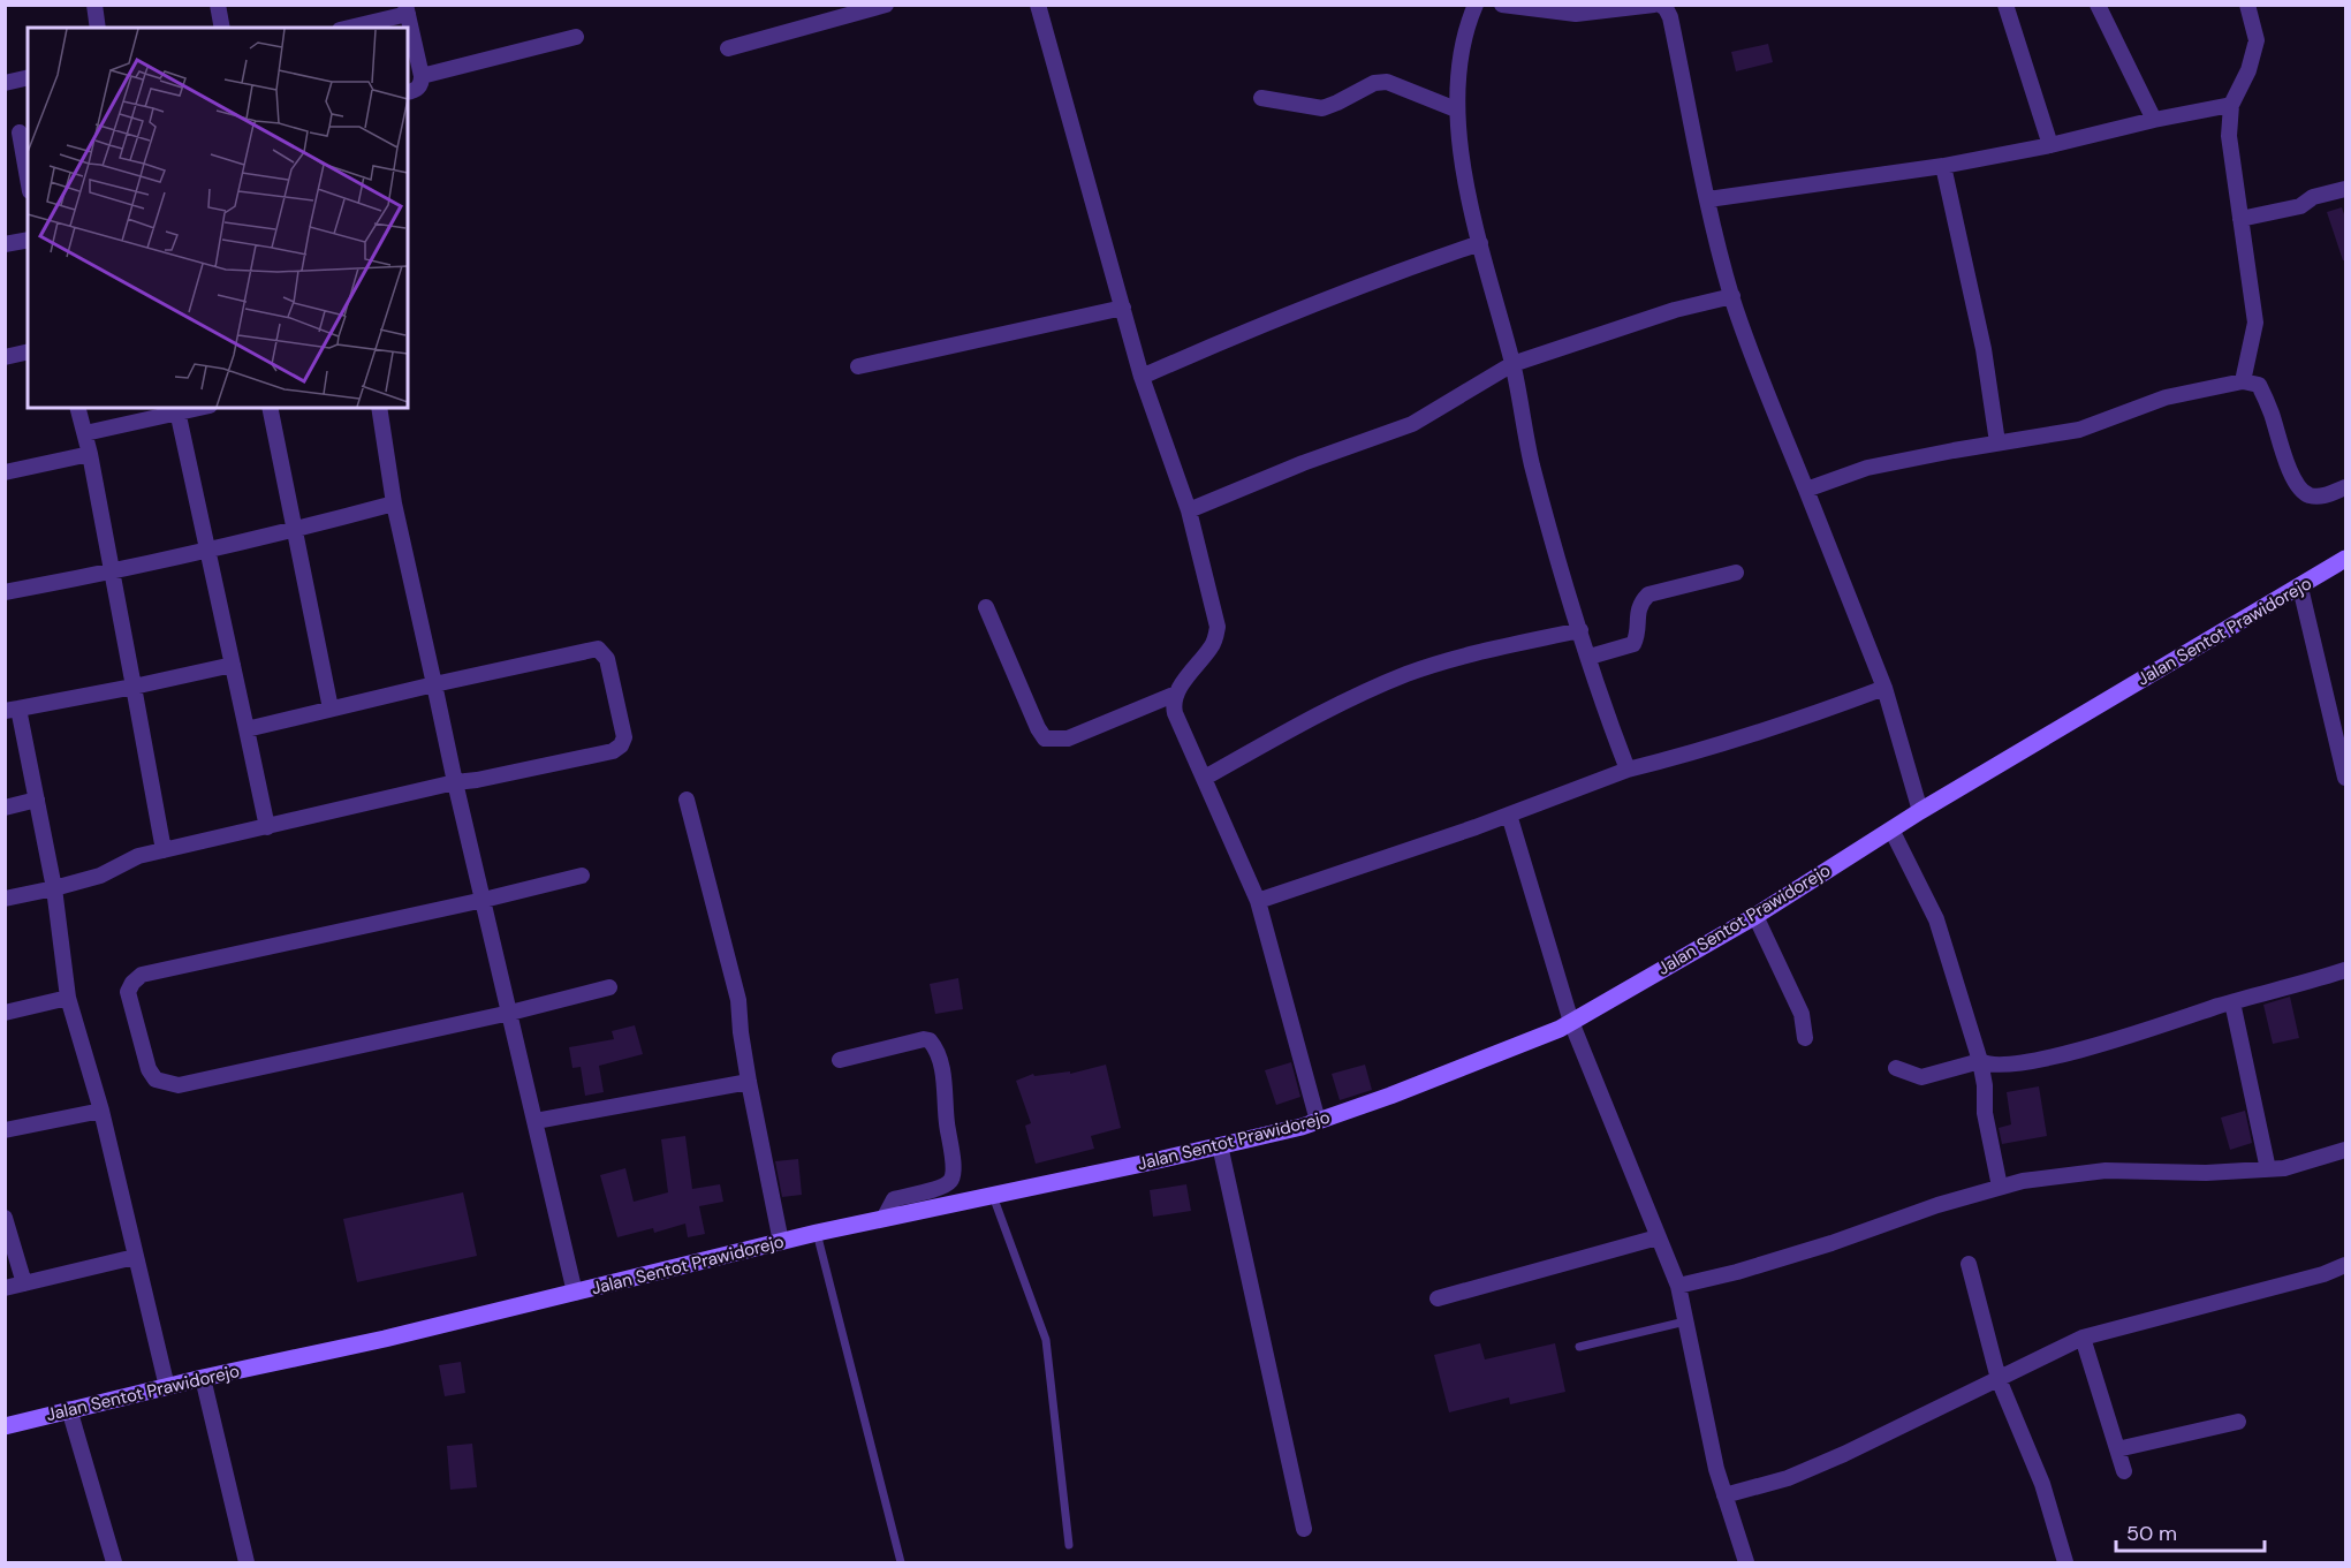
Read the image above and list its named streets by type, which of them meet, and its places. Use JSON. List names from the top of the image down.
{
  "streets": {
    "main road": ["Jalan Sentot Prawidorejo"]
  },
  "scale_bar": "50 m"
}
